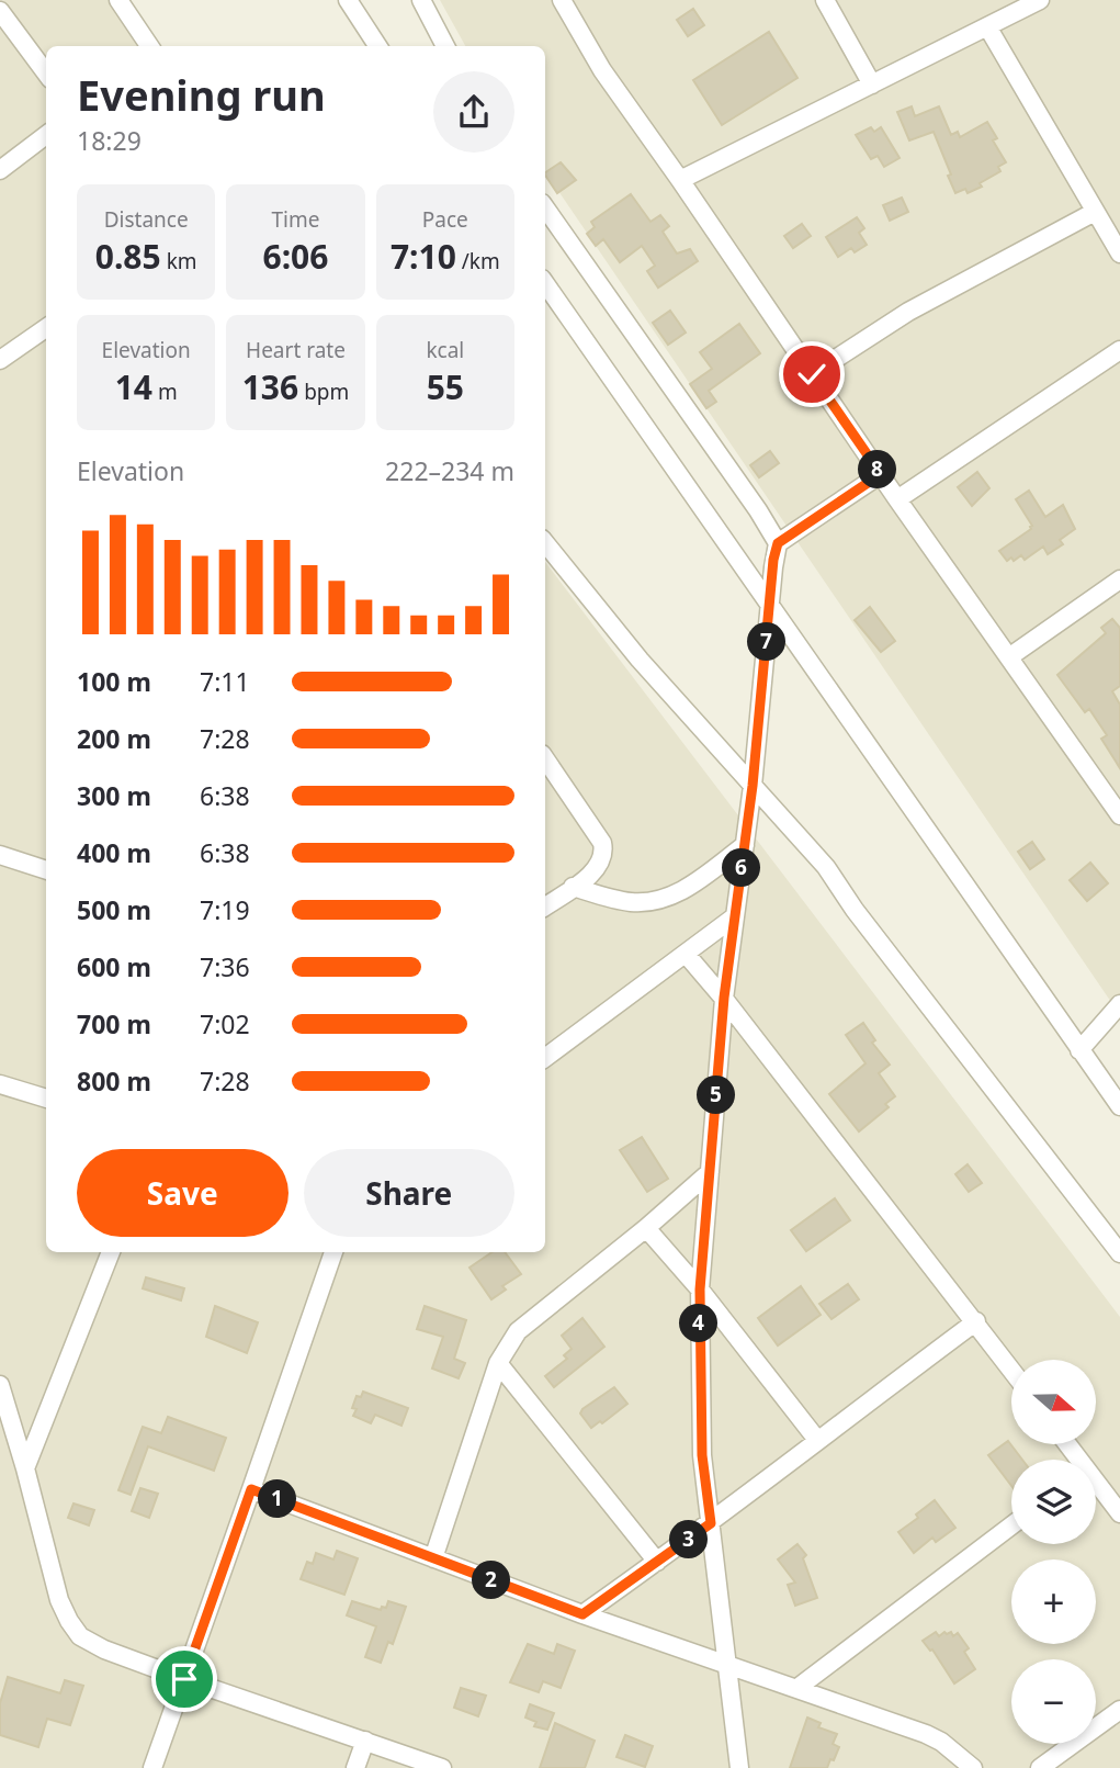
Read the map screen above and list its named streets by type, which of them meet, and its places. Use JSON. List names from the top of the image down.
{
  "north": "right",
  "page": {
    "heading": ["Evening run", "18:29"],
    "stats": [
      ["Distance", "0.85 km"],
      ["Time", "6:06"],
      ["Pace", "7:10 /km"],
      ["Elevation", "14 m"],
      ["Heart rate", "136 bpm"],
      ["kcal", "55"]
    ],
    "chart": ["Elevation", "222–234 m"],
    "pins": [
      "8",
      "7",
      "6",
      "5",
      "4",
      "1",
      "3",
      "2"
    ],
    "list": [
      {
        "name": "100 m",
        "note": "7:11"
      },
      {
        "name": "200 m",
        "note": "7:28"
      },
      {
        "name": "300 m",
        "note": "6:38"
      },
      {
        "name": "400 m",
        "note": "6:38"
      },
      {
        "name": "500 m",
        "note": "7:19"
      },
      {
        "name": "600 m",
        "note": "7:36"
      },
      {
        "name": "700 m",
        "note": "7:02"
      },
      {
        "name": "800 m",
        "note": "7:28"
      }
    ],
    "buttons": ["Save", "Share"],
    "map_buttons": ["+", "−"]
  }
}
